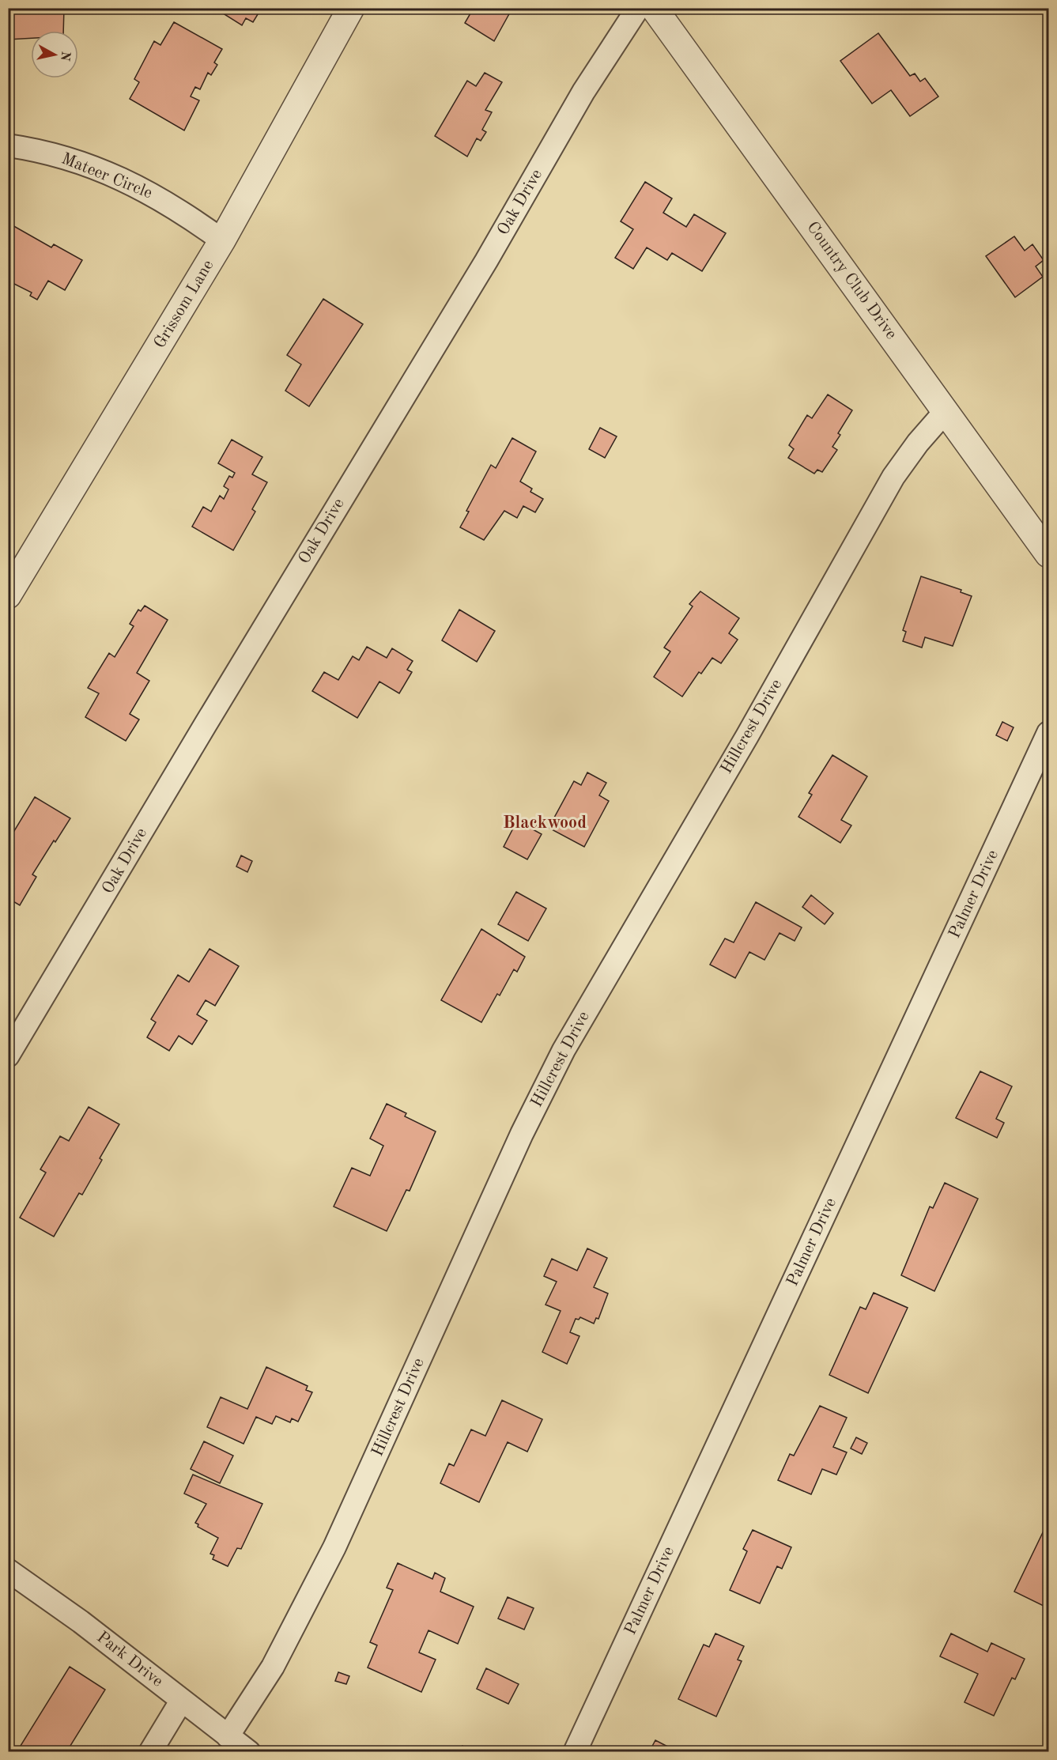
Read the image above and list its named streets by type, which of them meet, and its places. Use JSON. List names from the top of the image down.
{
  "streets": {
    "street": [
      "Mateer Circle",
      "Oak Drive",
      "Country Club Drive",
      "Grissom Lane",
      "Hillcrest Drive",
      "Palmer Drive",
      "Park Drive"
    ]
  },
  "crossings": [
    ["Mateer Circle", "Grissom Lane"],
    ["Country Club Drive", "Hillcrest Drive"],
    ["Hillcrest Drive", "Park Drive"]
  ],
  "districts": ["Blackwood"],
  "north": "right"
}
